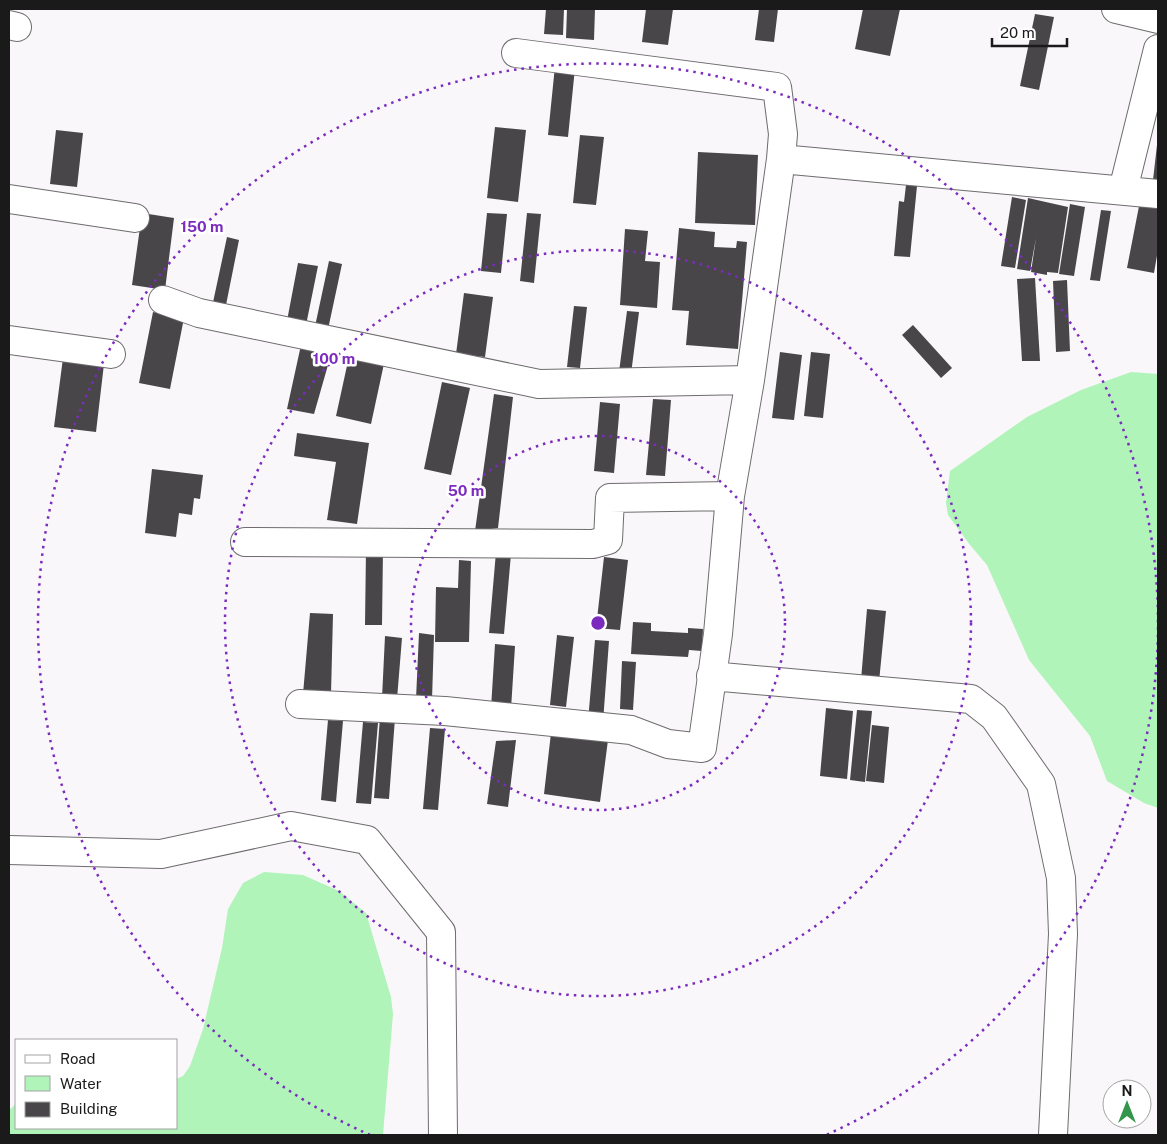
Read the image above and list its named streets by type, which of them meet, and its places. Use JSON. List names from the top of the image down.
{
  "legend": ["Road", "Water", "Building"],
  "scale_bar": "20 m",
  "north": "top",
  "rings": ["150 m", "100 m", "50 m"]
}
